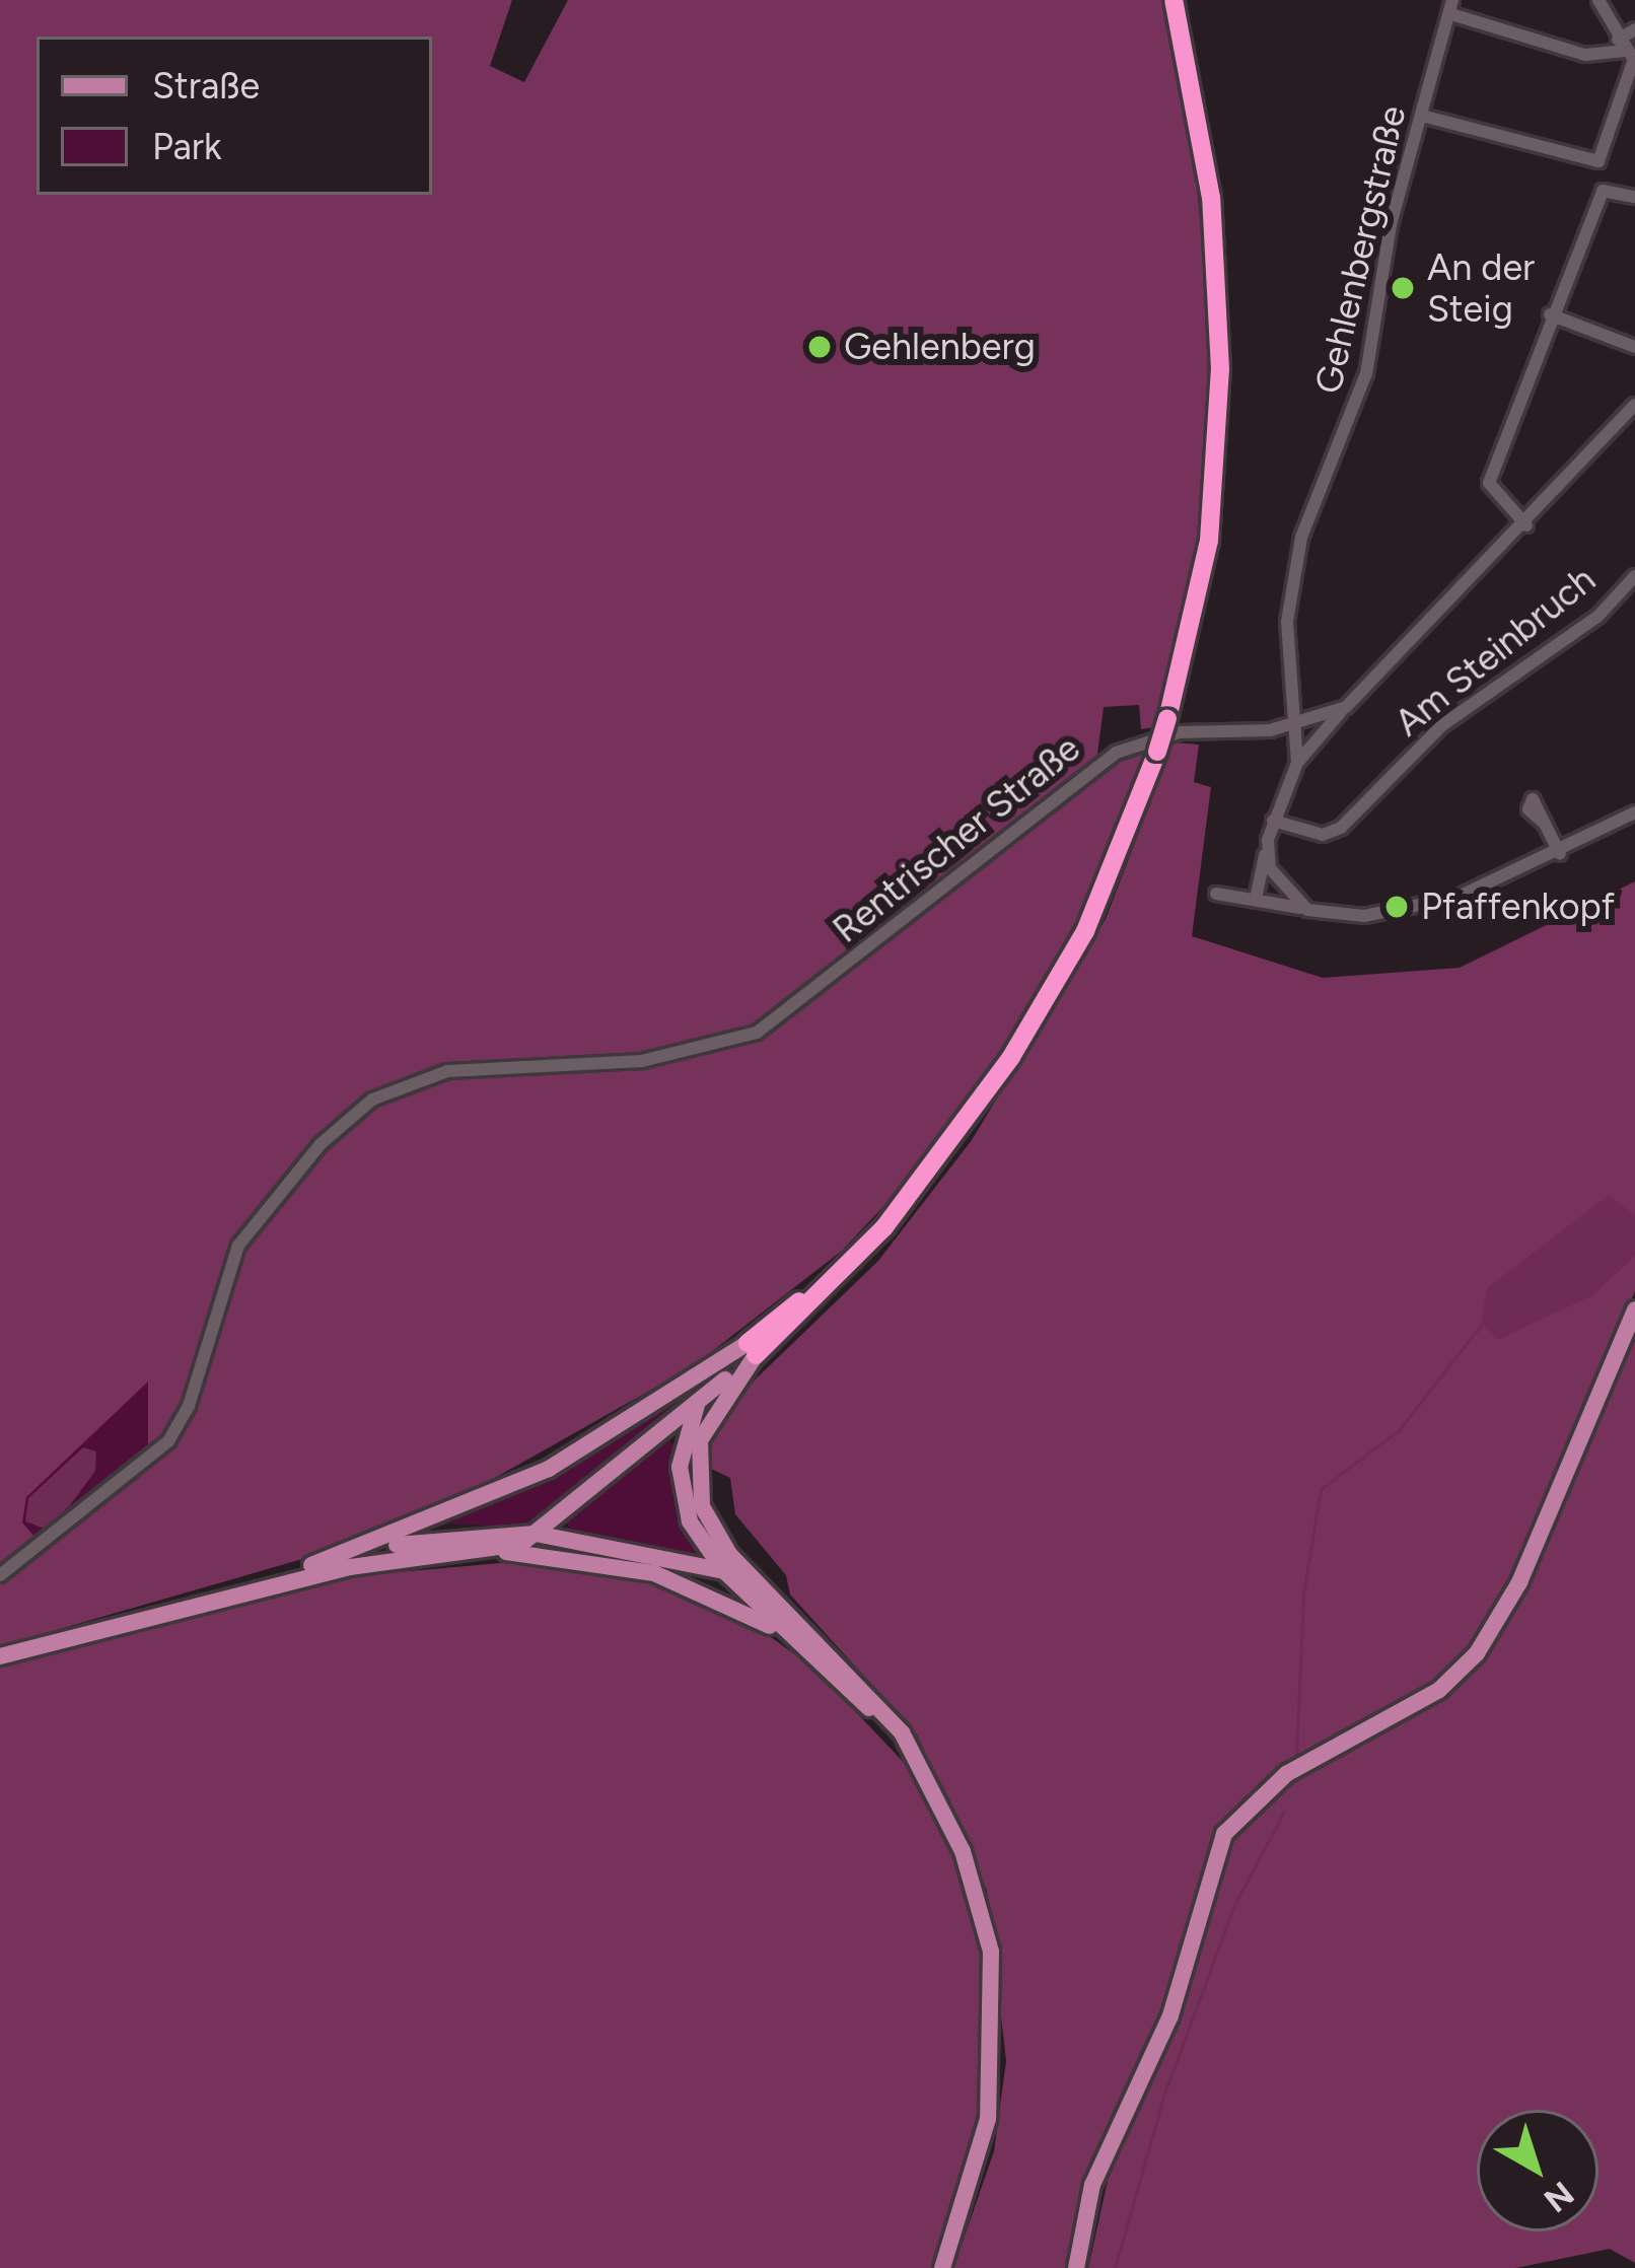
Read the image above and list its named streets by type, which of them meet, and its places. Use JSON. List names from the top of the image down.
{
  "streets": {
    "street": ["Gehlenbergstraße", "Am Steinbruch", "Rentrischer Straße"]
  },
  "crossings": [
    ["Gehlenbergstraße", "Rentrischer Straße"]
  ],
  "places": ["An der Steig", "Gehlenberg", "Pfaffenkopf"],
  "legend": ["Straße", "Park"],
  "north": "bottom right"
}
